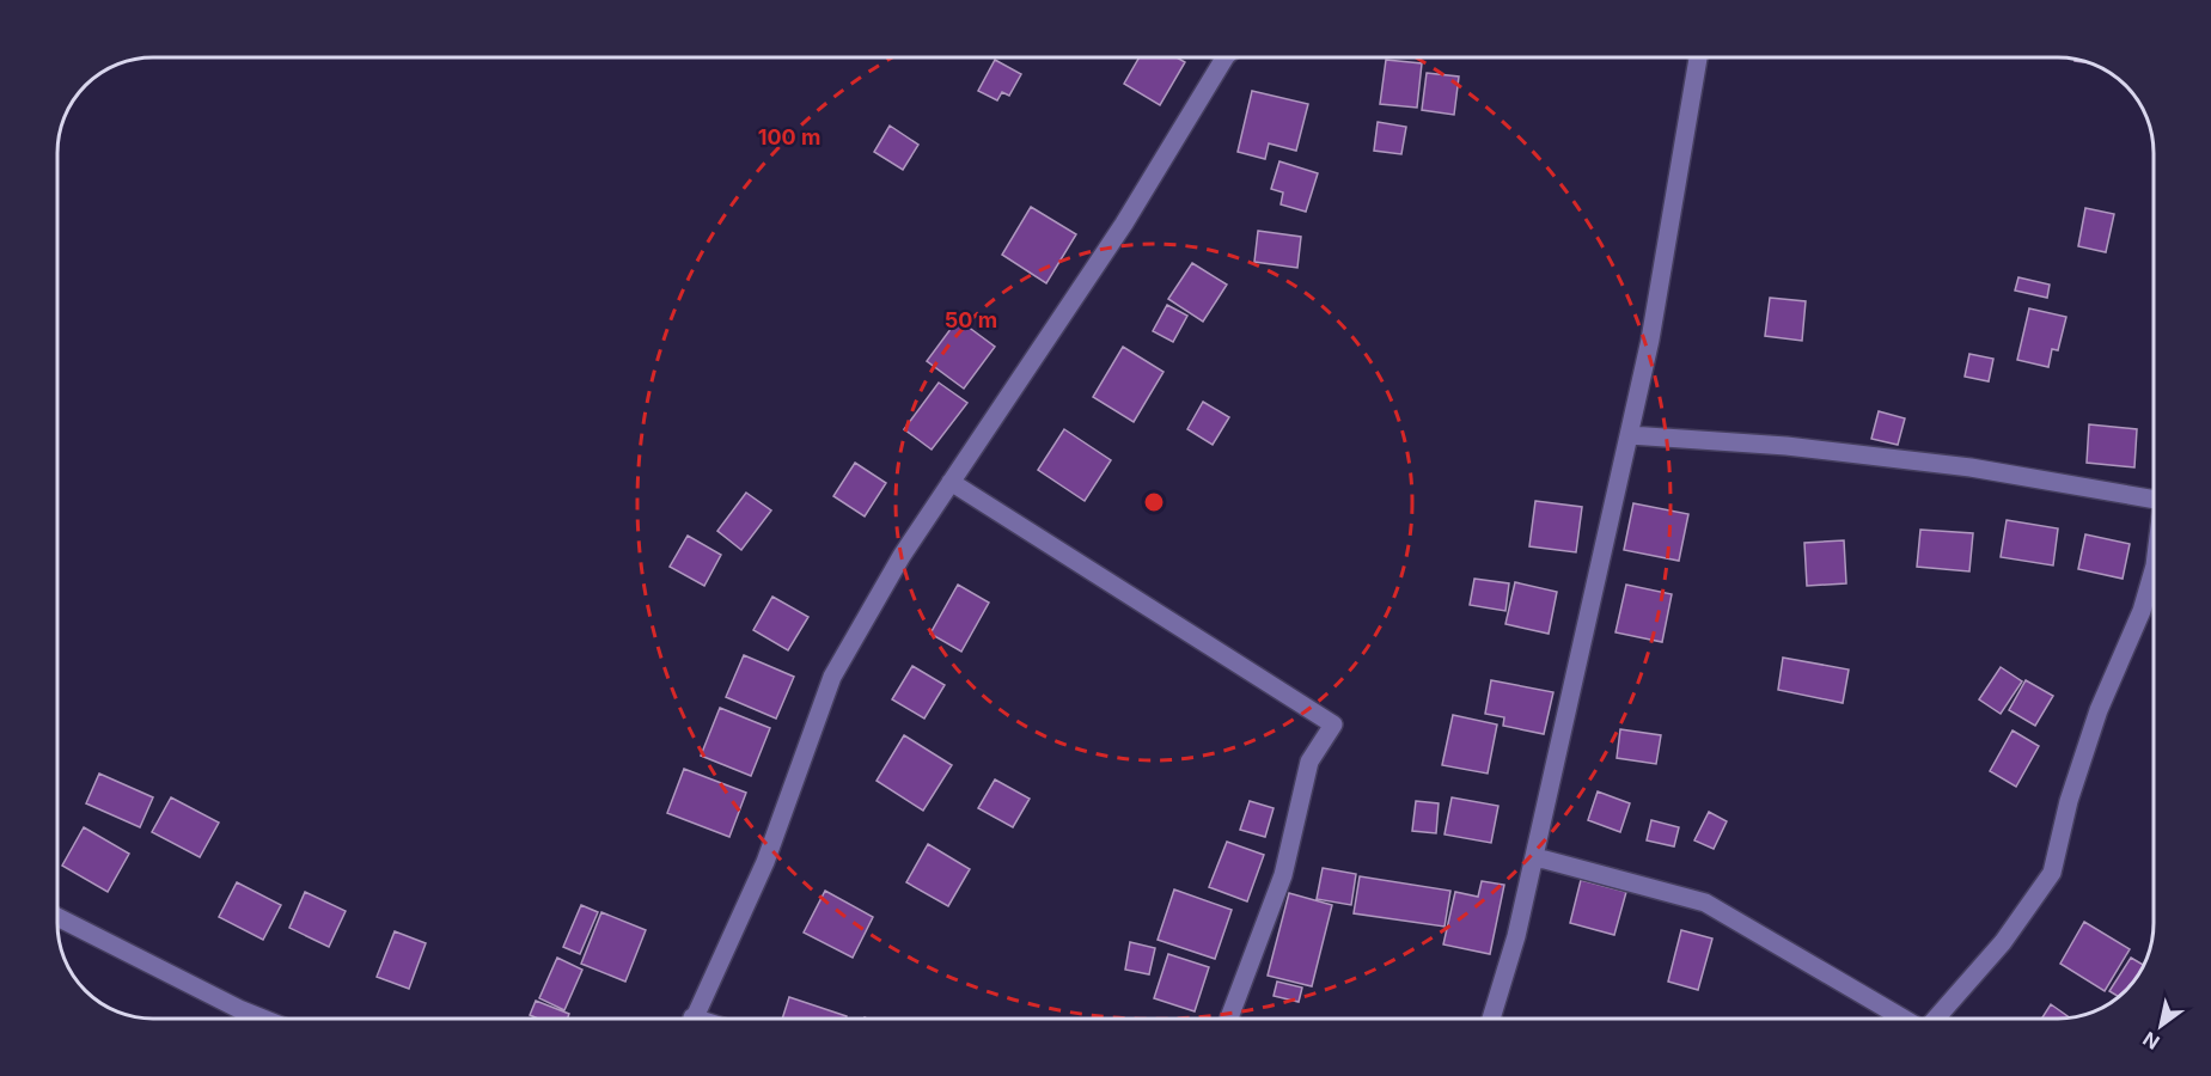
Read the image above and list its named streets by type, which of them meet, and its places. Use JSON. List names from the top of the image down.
{
  "north": "bottom left",
  "rings": ["100 m", "50 m"]
}
